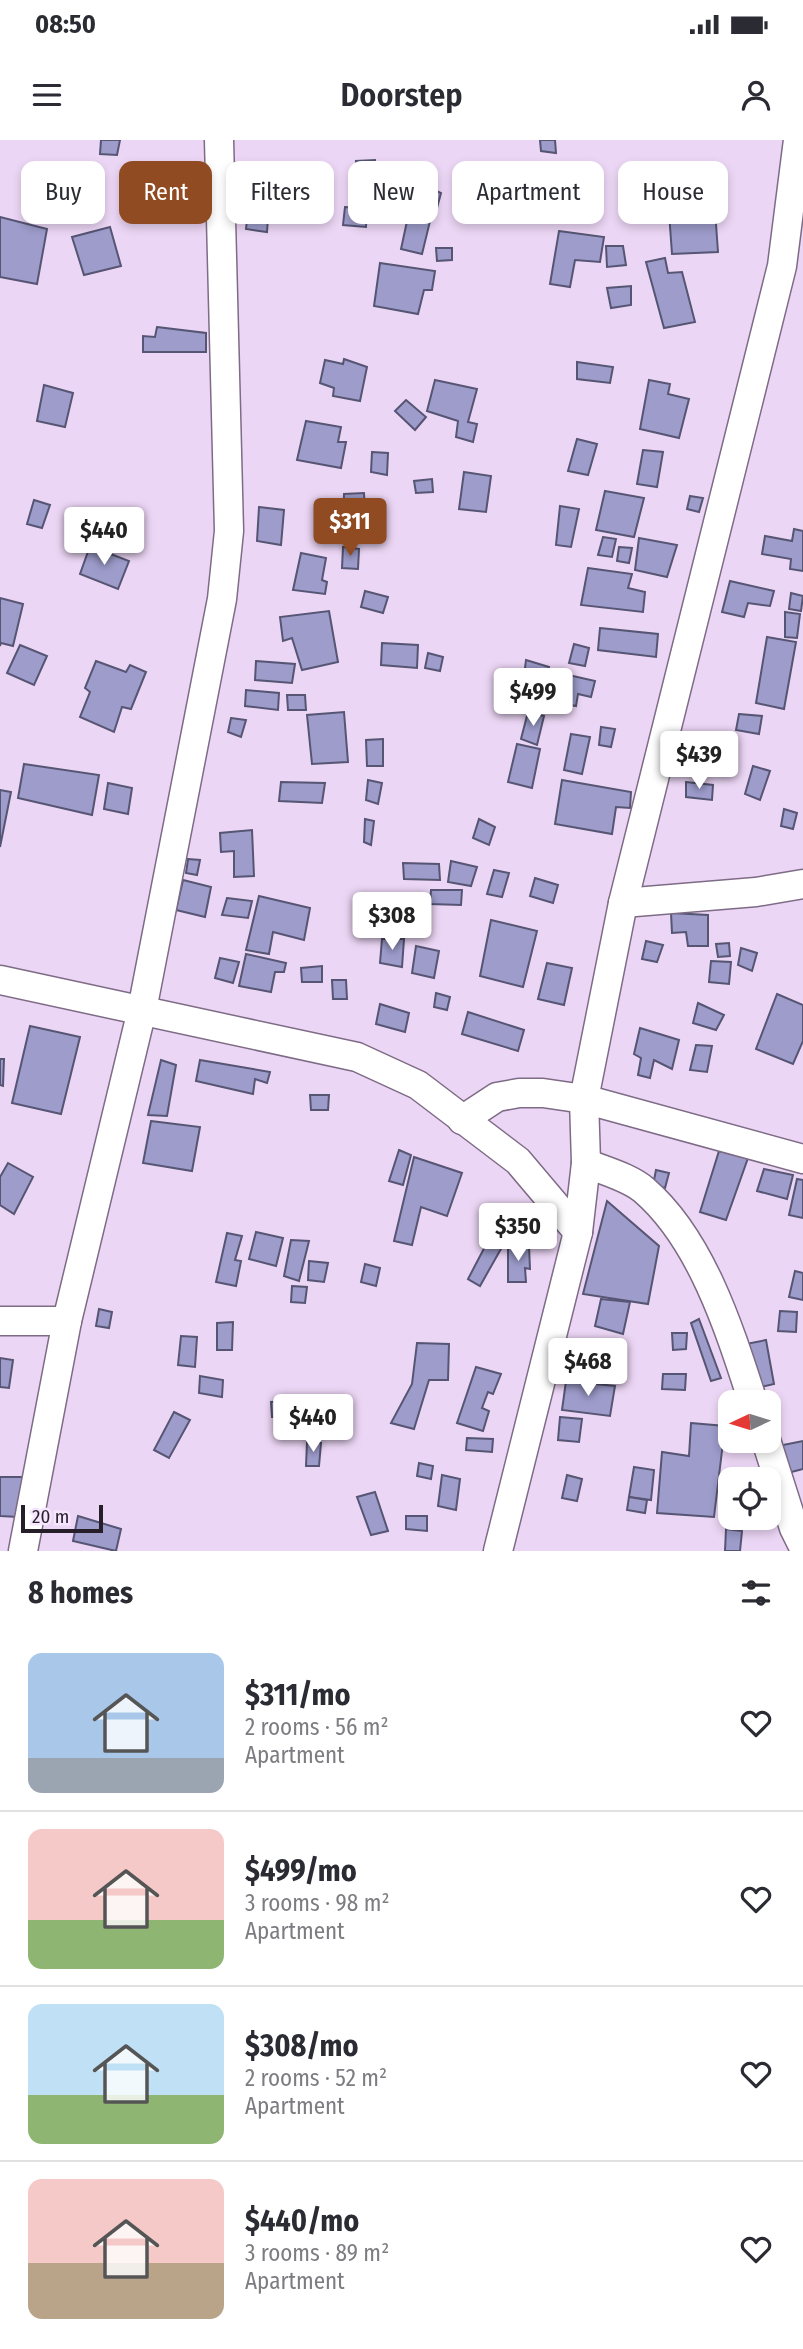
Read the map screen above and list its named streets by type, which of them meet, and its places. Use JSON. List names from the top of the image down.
{
  "scale_bar": "20 m",
  "north": "left",
  "page": {
    "status": "08:50",
    "header": "Doorstep",
    "chip": [
      "Buy",
      "Rent",
      "Filters",
      "New",
      "Apartment",
      "House"
    ],
    "price": [
      "$311",
      "$440",
      "$499",
      "$439",
      "$308",
      "$350",
      "$468",
      "$440"
    ],
    "scale": "20 m",
    "heading": "8 homes",
    "list": [
      {
        "name": "$311/mo",
        "note": "2 rooms · 56 m² · Apartment"
      },
      {
        "name": "$499/mo",
        "note": "3 rooms · 98 m² · Apartment"
      },
      {
        "name": "$308/mo",
        "note": "2 rooms · 52 m² · Apartment"
      },
      {
        "name": "$440/mo",
        "note": "3 rooms · 89 m² · Apartment"
      }
    ]
  }
}
